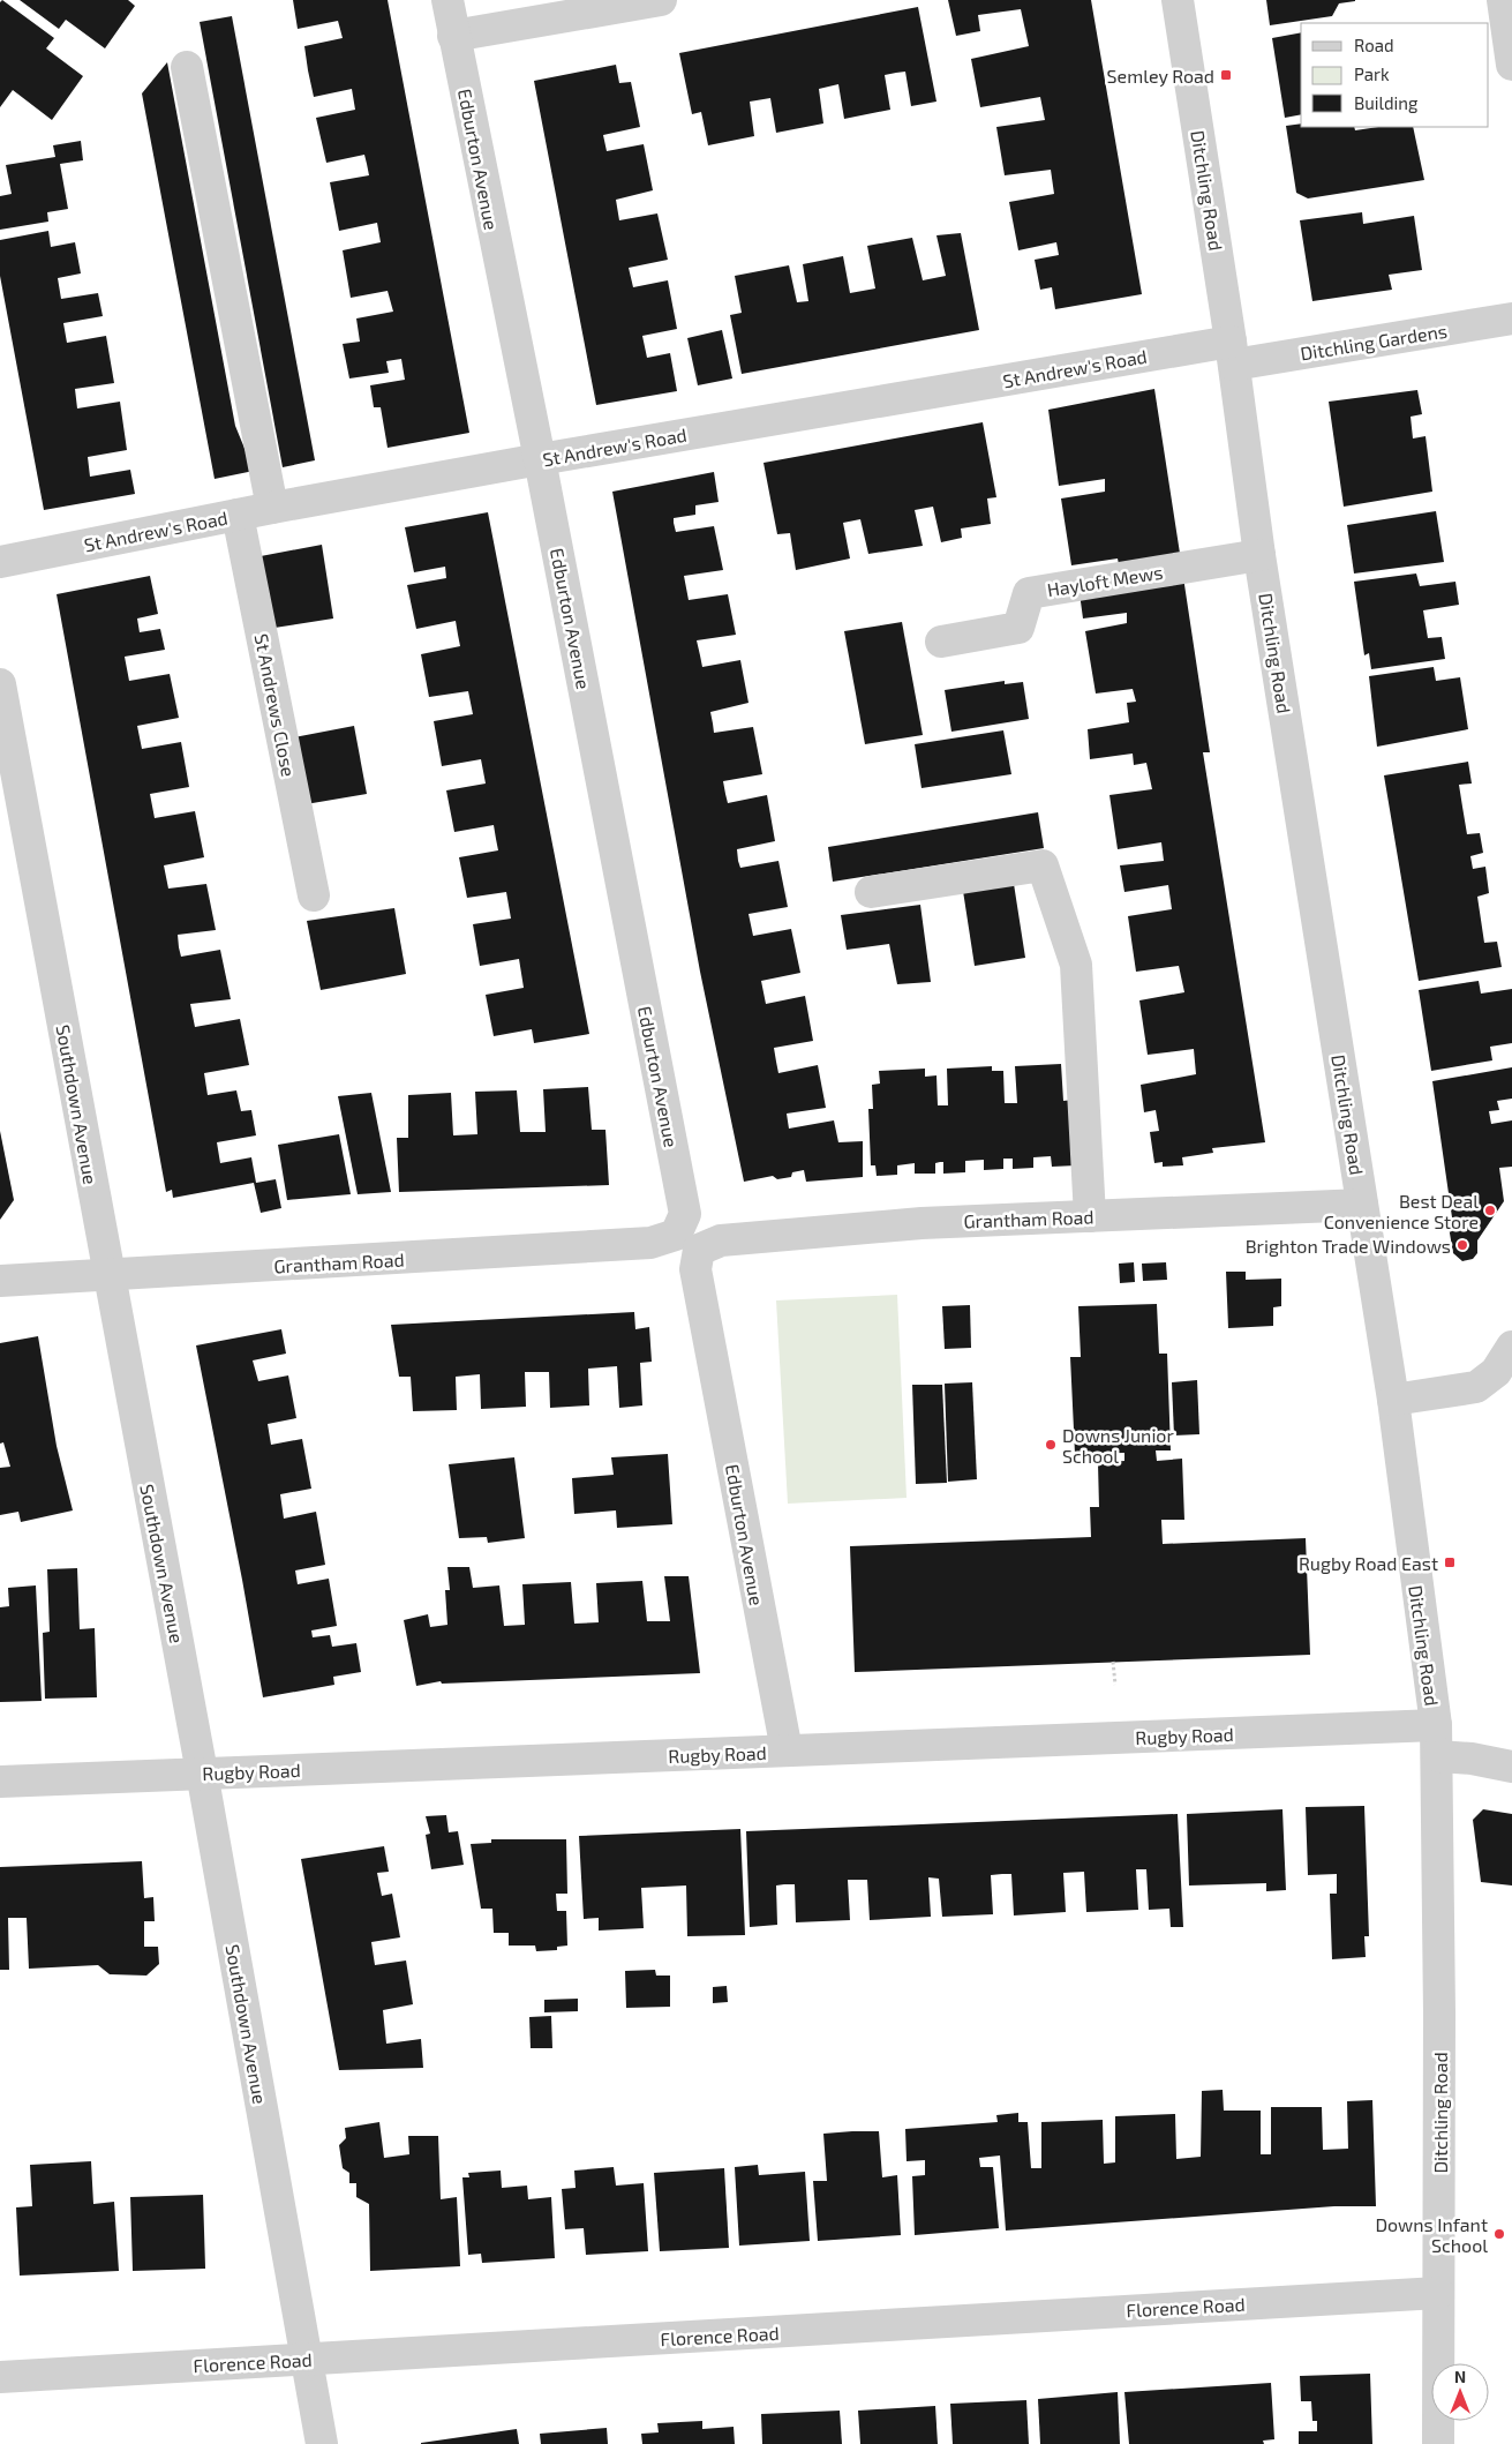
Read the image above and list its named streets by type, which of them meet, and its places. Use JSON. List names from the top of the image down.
{
  "streets": {
    "street": [
      "Edburton Avenue",
      "Ditchling Road",
      "Ditchling Gardens",
      "St Andrew's Road",
      "Hayloft Mews",
      "St Andrews Close",
      "Southdown Avenue",
      "Grantham Road",
      "Rugby Road",
      "Florence Road"
    ]
  },
  "crossings": [
    ["Edburton Avenue", "St Andrew's Road"],
    ["Edburton Avenue", "Grantham Road"],
    ["Edburton Avenue", "Rugby Road"],
    ["Ditchling Road", "Ditchling Gardens"],
    ["Ditchling Road", "St Andrew's Road"],
    ["Ditchling Road", "Hayloft Mews"],
    ["Ditchling Road", "Grantham Road"],
    ["Ditchling Road", "Rugby Road"],
    ["Ditchling Road", "Florence Road"],
    ["Ditchling Gardens", "St Andrew's Road"],
    ["St Andrew's Road", "St Andrews Close"],
    ["Southdown Avenue", "Grantham Road"],
    ["Southdown Avenue", "Rugby Road"],
    ["Southdown Avenue", "Florence Road"]
  ],
  "places": {
    "transit": ["Semley Road", "Rugby Road East"],
    "other": [
      "Best Deal Convenience Store",
      "Brighton Trade Windows",
      "Downs Junior School",
      "Downs Infant School"
    ]
  },
  "legend": ["Road", "Park", "Building"],
  "north": "top"
}
